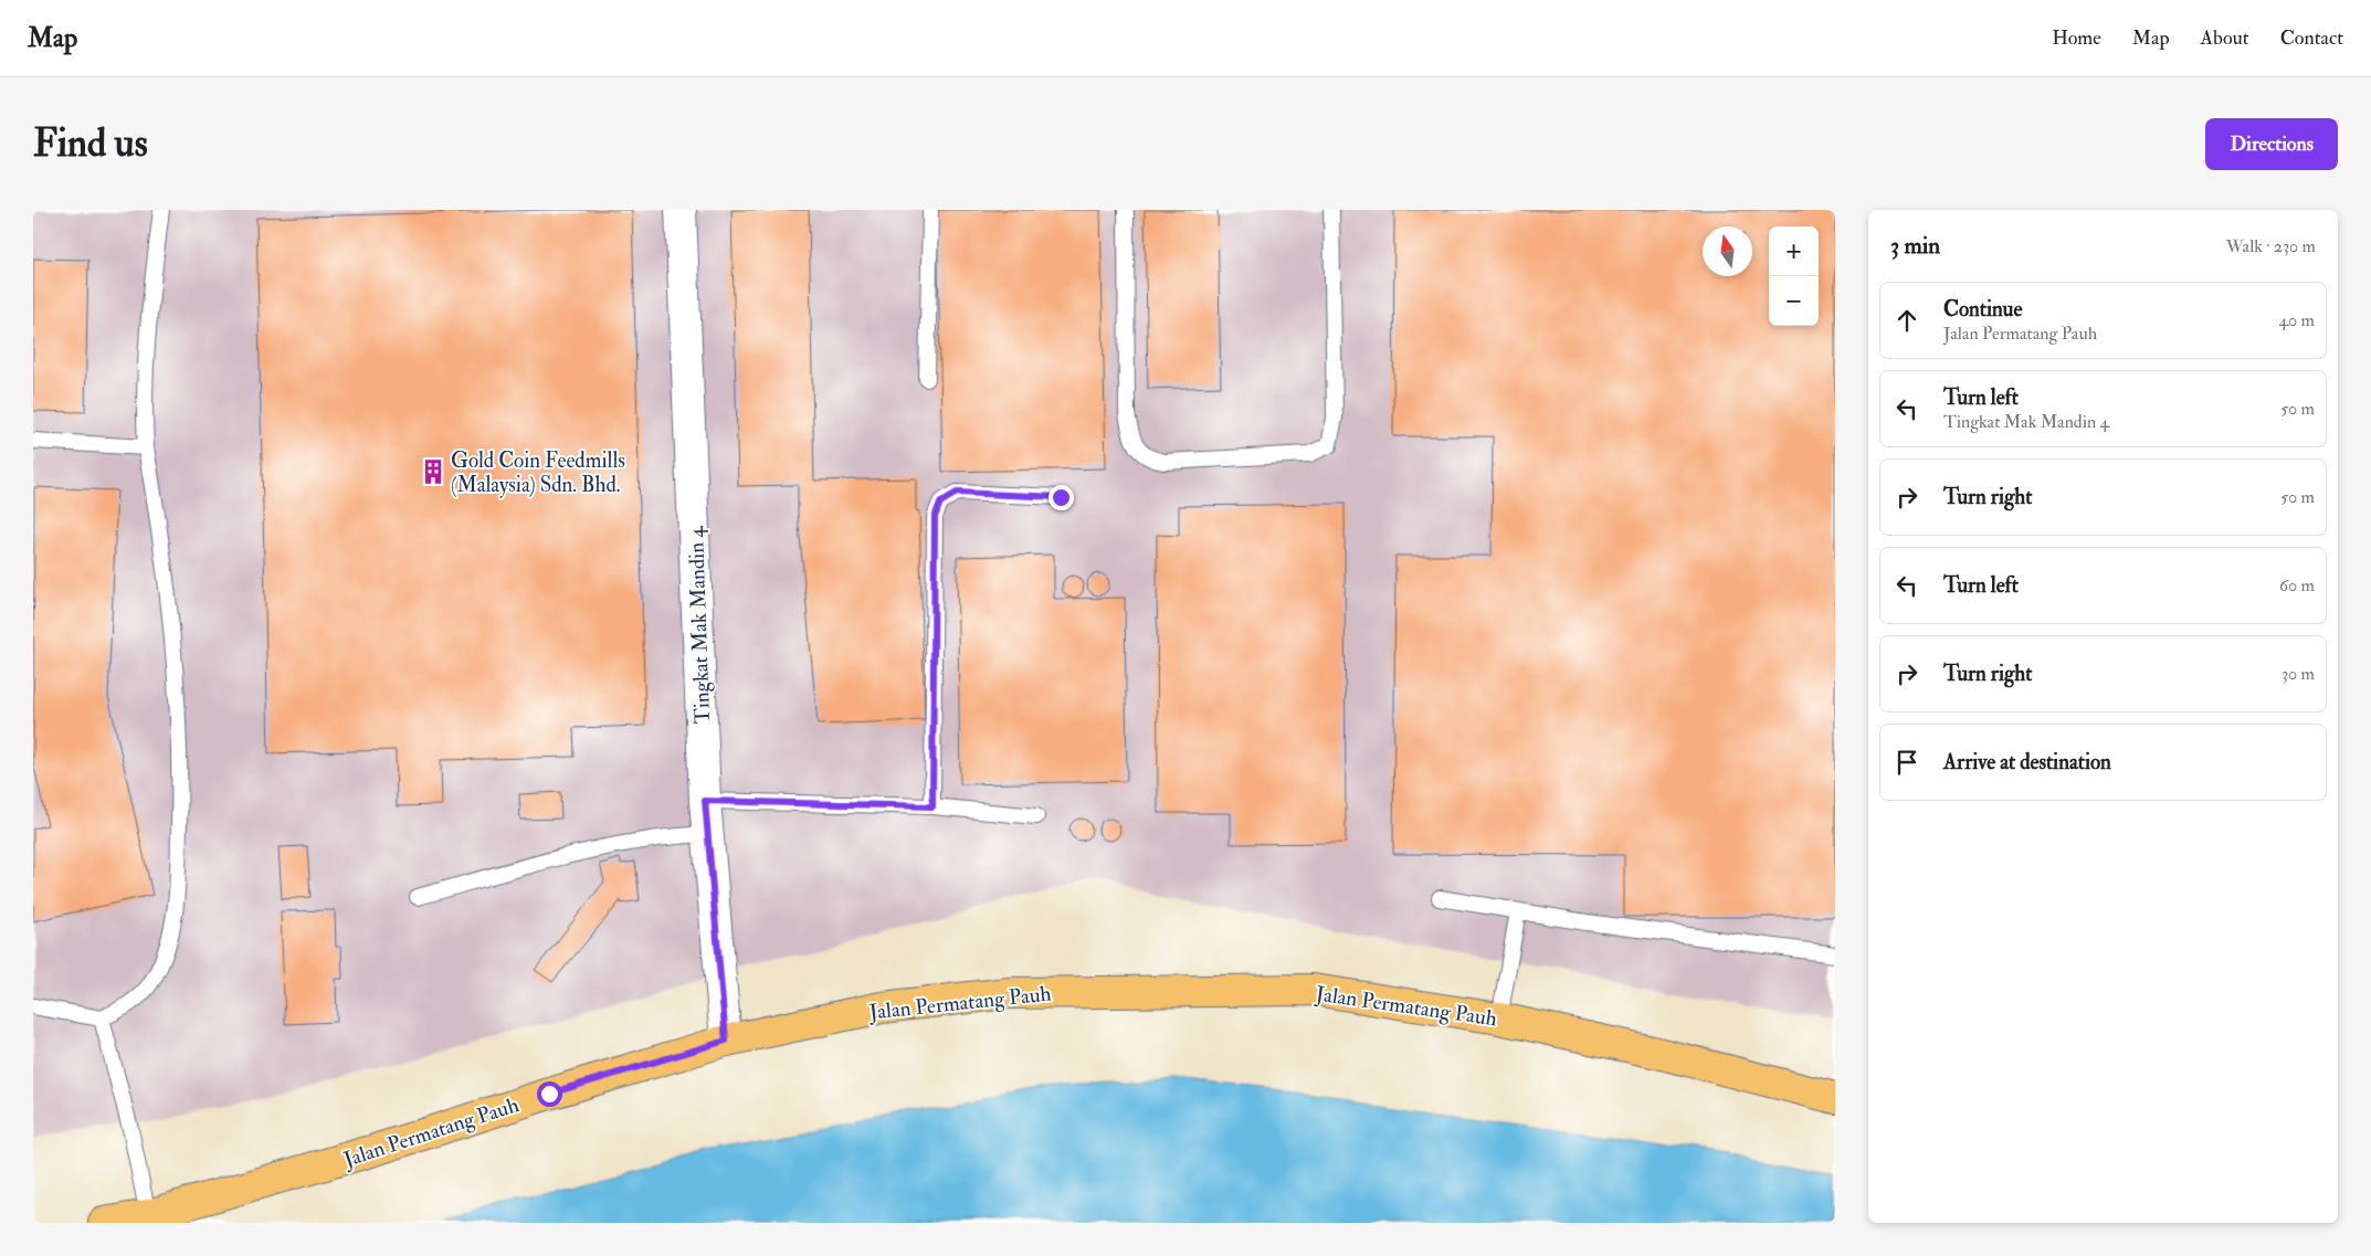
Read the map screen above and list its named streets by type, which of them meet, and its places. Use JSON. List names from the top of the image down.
{
  "streets": {
    "main road": ["Jalan Permatang Pauh"],
    "street": ["Tingkat Mak Mandin 4"]
  },
  "crossings": [
    ["Tingkat Mak Mandin 4", "Jalan Permatang Pauh"]
  ],
  "places": {
    "building": ["Gold Coin Feedmills (Malaysia) Sdn. Bhd."]
  },
  "north": "top",
  "page": {
    "header": "Map",
    "nav": [
      "Home",
      "Map",
      "About",
      "Contact"
    ],
    "buttons": "Directions",
    "title": "Find us",
    "heading": ["3 min", "Walk · 230 m"],
    "map_buttons": ["+", "−"],
    "list": [
      ["Continue", "Jalan Permatang Pauh", "40 m"],
      ["Turn left", "Tingkat Mak Mandin 4", "50 m"],
      ["Turn right", "50 m"],
      ["Turn left", "60 m"],
      ["Turn right", "30 m"],
      "Arrive at destination"
    ]
  }
}
